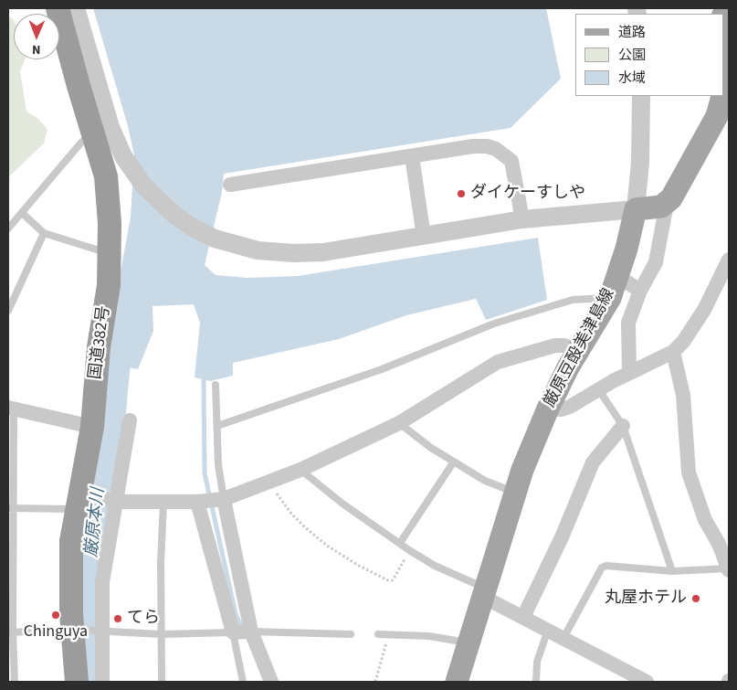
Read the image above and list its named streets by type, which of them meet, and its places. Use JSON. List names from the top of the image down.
{
  "streets": {
    "highway": ["国道382号"],
    "main road": ["厳原豆酘美津島線"]
  },
  "water": ["厳原本川"],
  "places": [
    "ダイケーすしや",
    "丸屋ホテル",
    "Chinguya",
    "てら"
  ],
  "legend": ["道路", "公園", "水域"],
  "north": "bottom"
}
